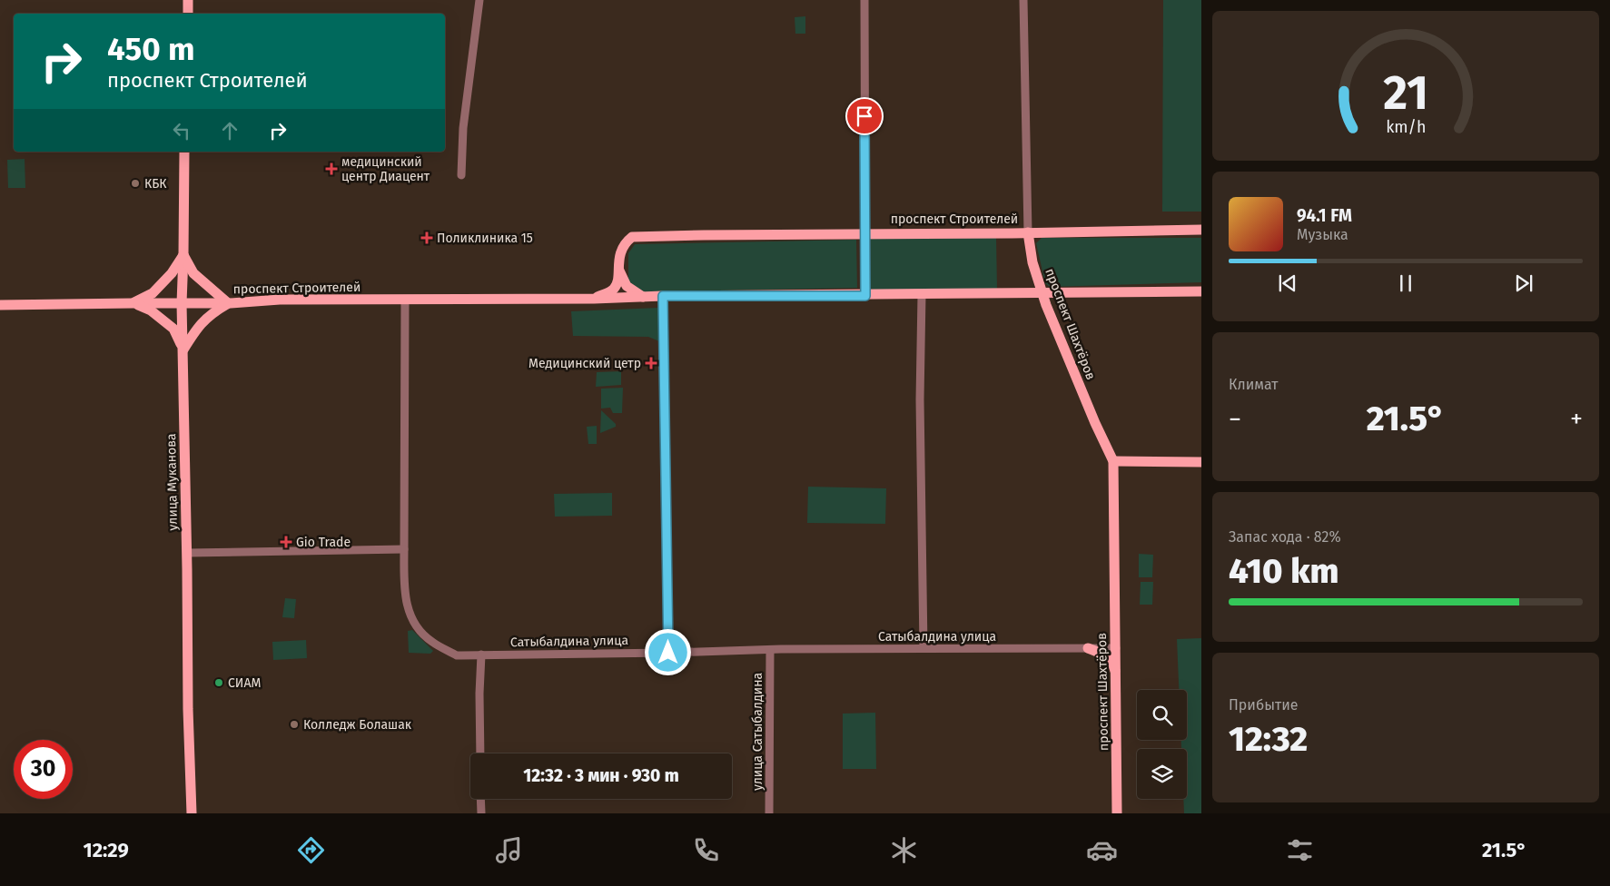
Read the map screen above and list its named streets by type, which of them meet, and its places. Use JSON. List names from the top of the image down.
{
  "streets": {
    "main road": ["проспект Строителей", "проспект Шахтёров", "улица Муканова"],
    "street": ["Сатыбалдина улица", "улица Сатыбалдина"]
  },
  "crossings": [
    ["проспект Строителей", "проспект Шахтёров"],
    ["проспект Строителей", "улица Муканова"],
    ["проспект Строителей", "Сатыбалдина улица"],
    ["проспект Шахтёров", "Сатыбалдина улица"],
    ["Сатыбалдина улица", "улица Сатыбалдина"]
  ],
  "places": {
    "health": [
      "медицинский центр Диацент",
      "Поликлиника 15",
      "Медицинский цетр",
      "Gio Trade"
    ],
    "other": ["КБК", "СИАМ", "Колледж Болашак"]
  },
  "page": {
    "turn": ["450 m", "проспект Строителей"],
    "song": ["94.1 FM", "Музыка"],
    "tile": [
      "Климат",
      ["Запас хода · 82%", "410 km"],
      ["Прибытие", "12:32"]
    ],
    "heat": ["−", "21.5°", "+"],
    "limit": "30",
    "trip": "12:32 · 3 мин · 930 m",
    "tabs": ["12:29", "21.5°"],
    "gauge": ["21", "km/h"]
  }
}
